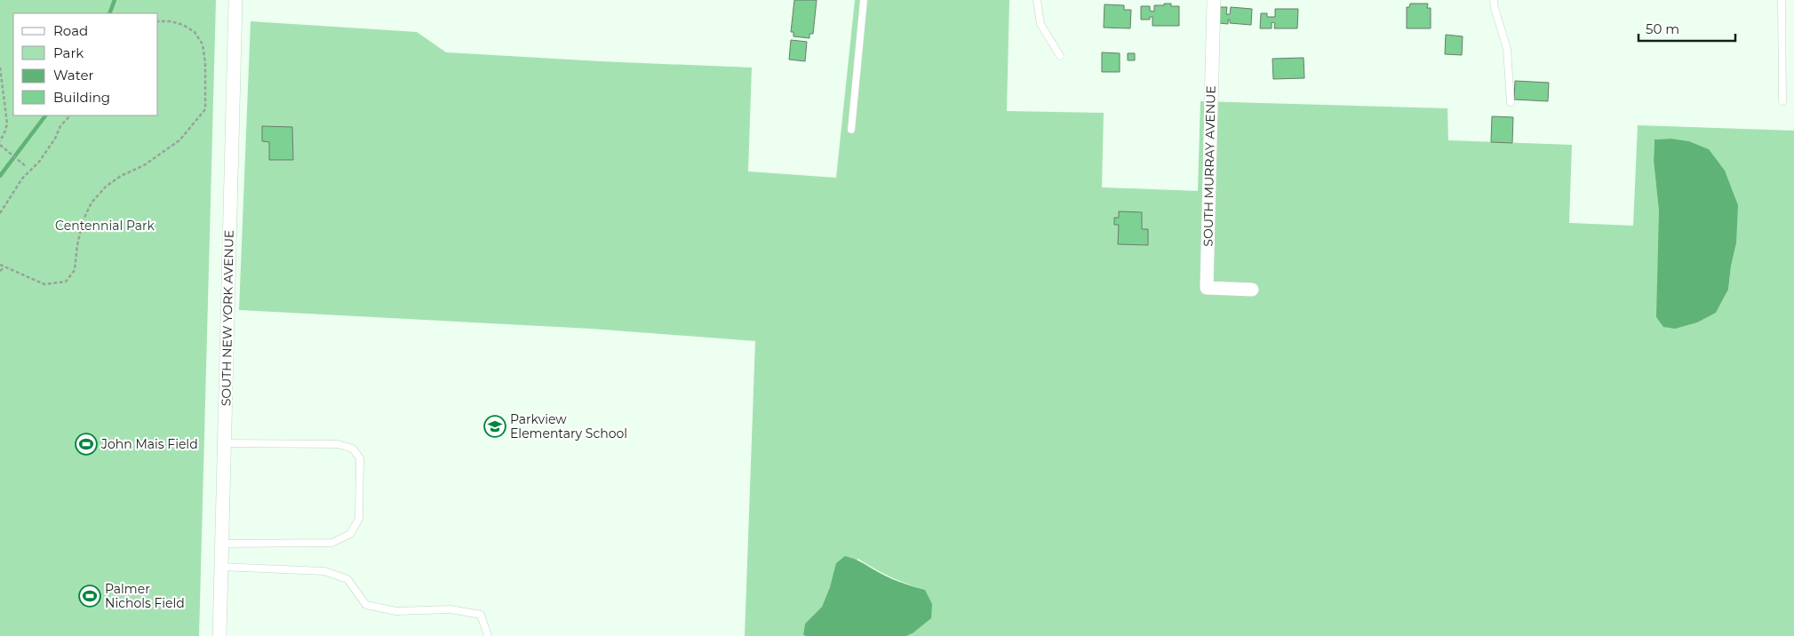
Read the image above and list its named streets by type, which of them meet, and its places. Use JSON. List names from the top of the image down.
{
  "streets": {
    "street": ["SOUTH MURRAY AVENUE", "SOUTH NEW YORK AVENUE"]
  },
  "parks": ["Centennial Park"],
  "places": {
    "school or university": ["Parkview Elementary School"],
    "sports": ["John Mais Field", "Palmer Nichols Field"]
  },
  "legend": [
    "Road",
    "Park",
    "Water",
    "Building"
  ],
  "scale_bar": "50 m"
}
